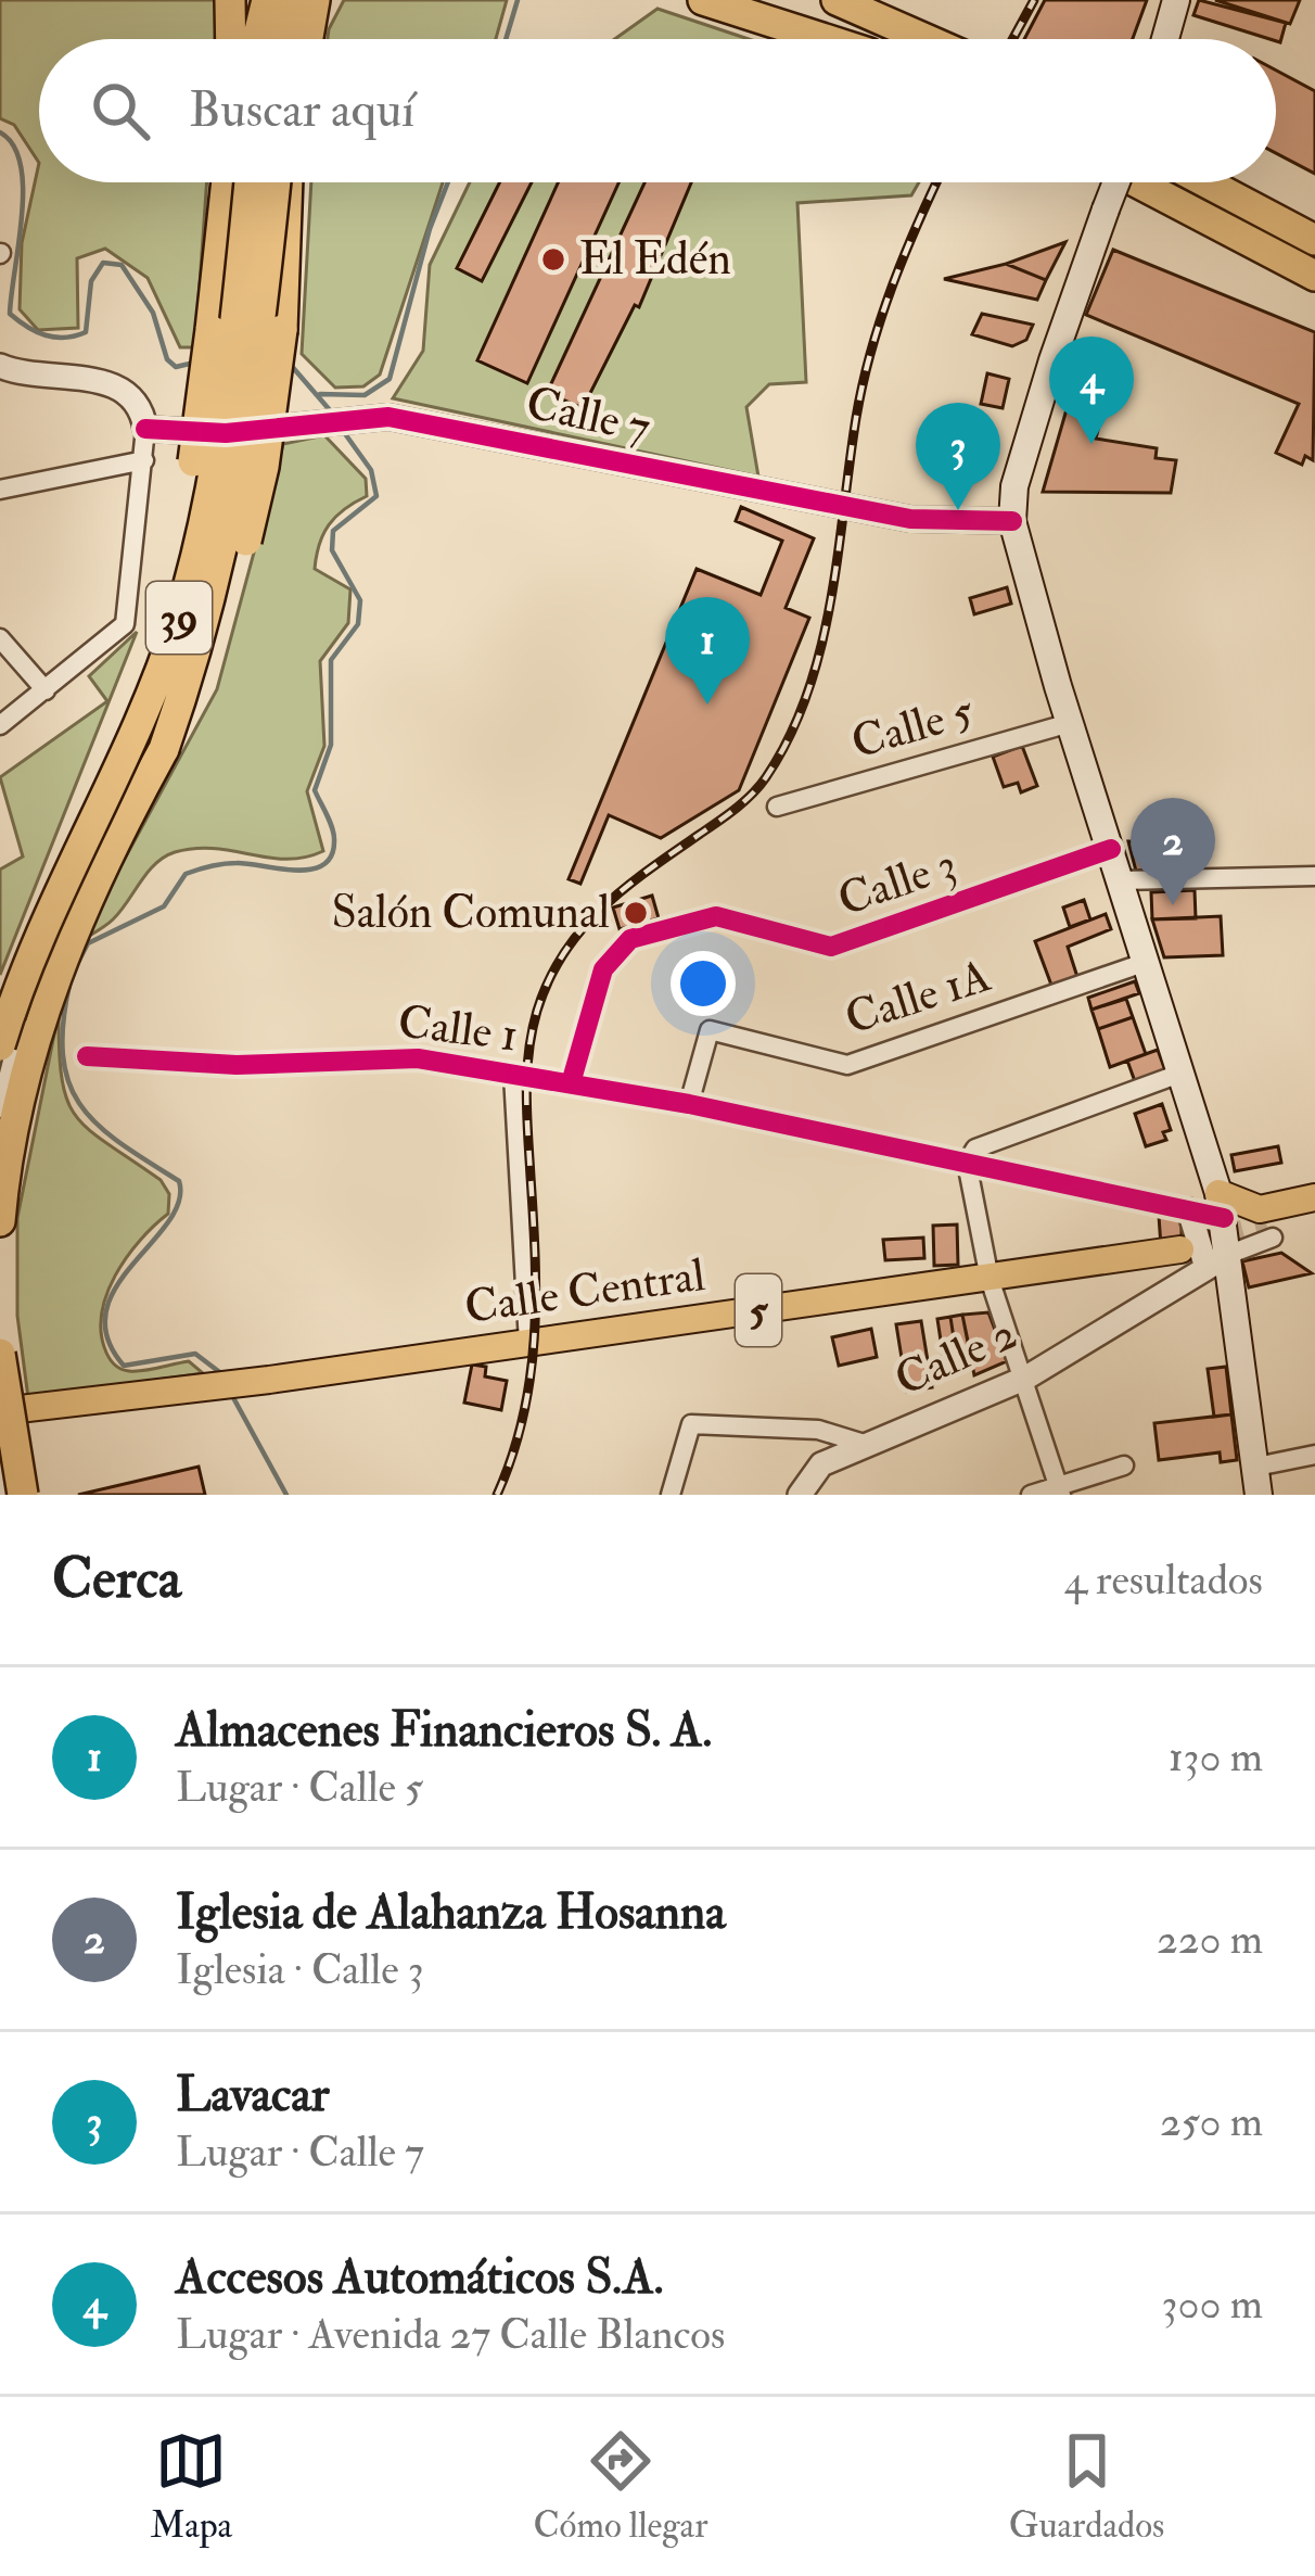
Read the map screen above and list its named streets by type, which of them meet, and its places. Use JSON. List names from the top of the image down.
{
  "streets": {
    "highway": ["39"],
    "main road": ["Calle Central", "5"],
    "street": [
      "Calle 7",
      "Calle 5",
      "Calle 3",
      "Calle 1A",
      "Calle 1",
      "Calle 2"
    ]
  },
  "crossings": [
    ["Calle 3", "Calle 1"],
    ["Calle 1A", "Calle 1"]
  ],
  "places": ["El Edén", "Salón Comunal"],
  "page": {
    "search": "Buscar aquí",
    "pins": [
      "4",
      "3",
      "1",
      "2"
    ],
    "heading": ["Cerca", "4 resultados"],
    "list": [
      {
        "mark": "1",
        "name": "Almacenes Financieros S. A.",
        "note": "Lugar · Calle 5",
        "value": "130 m"
      },
      {
        "mark": "2",
        "name": "Iglesia de Alahanza Hosanna",
        "note": "Iglesia · Calle 3",
        "value": "220 m"
      },
      {
        "mark": "3",
        "name": "Lavacar",
        "note": "Lugar · Calle 7",
        "value": "250 m"
      },
      {
        "mark": "4",
        "name": "Accesos Automáticos S.A.",
        "note": "Lugar · Avenida 27 Calle Blancos",
        "value": "300 m"
      }
    ],
    "nav": ["Mapa", "Cómo llegar", "Guardados"]
  }
}
